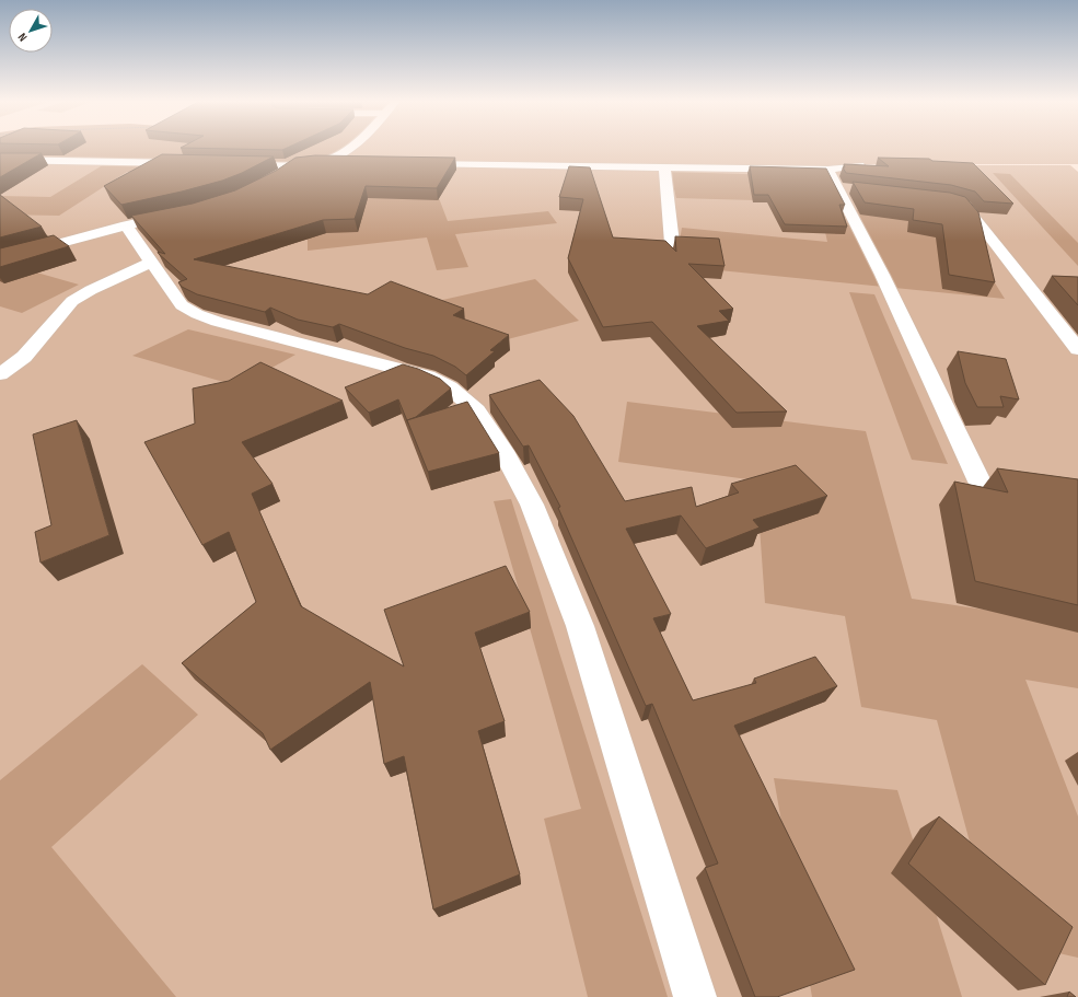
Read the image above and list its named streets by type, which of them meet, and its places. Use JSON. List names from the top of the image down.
{
  "north": "bottom left"
}
